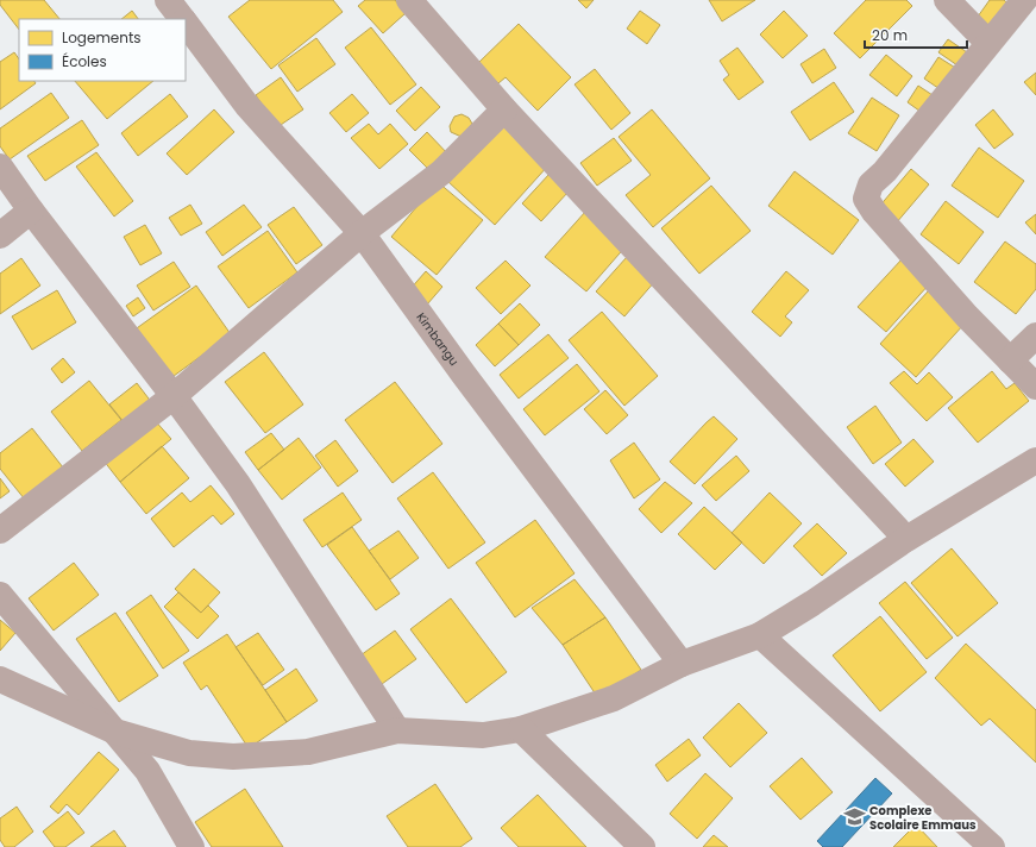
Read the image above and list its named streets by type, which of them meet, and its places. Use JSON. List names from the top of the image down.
{
  "streets": {
    "street": ["Kimbangu"]
  },
  "places": {
    "school or university": ["Complexe Scolaire Emmaus"]
  },
  "legend": ["Logements", "Écoles"],
  "scale_bar": "20 m"
}
